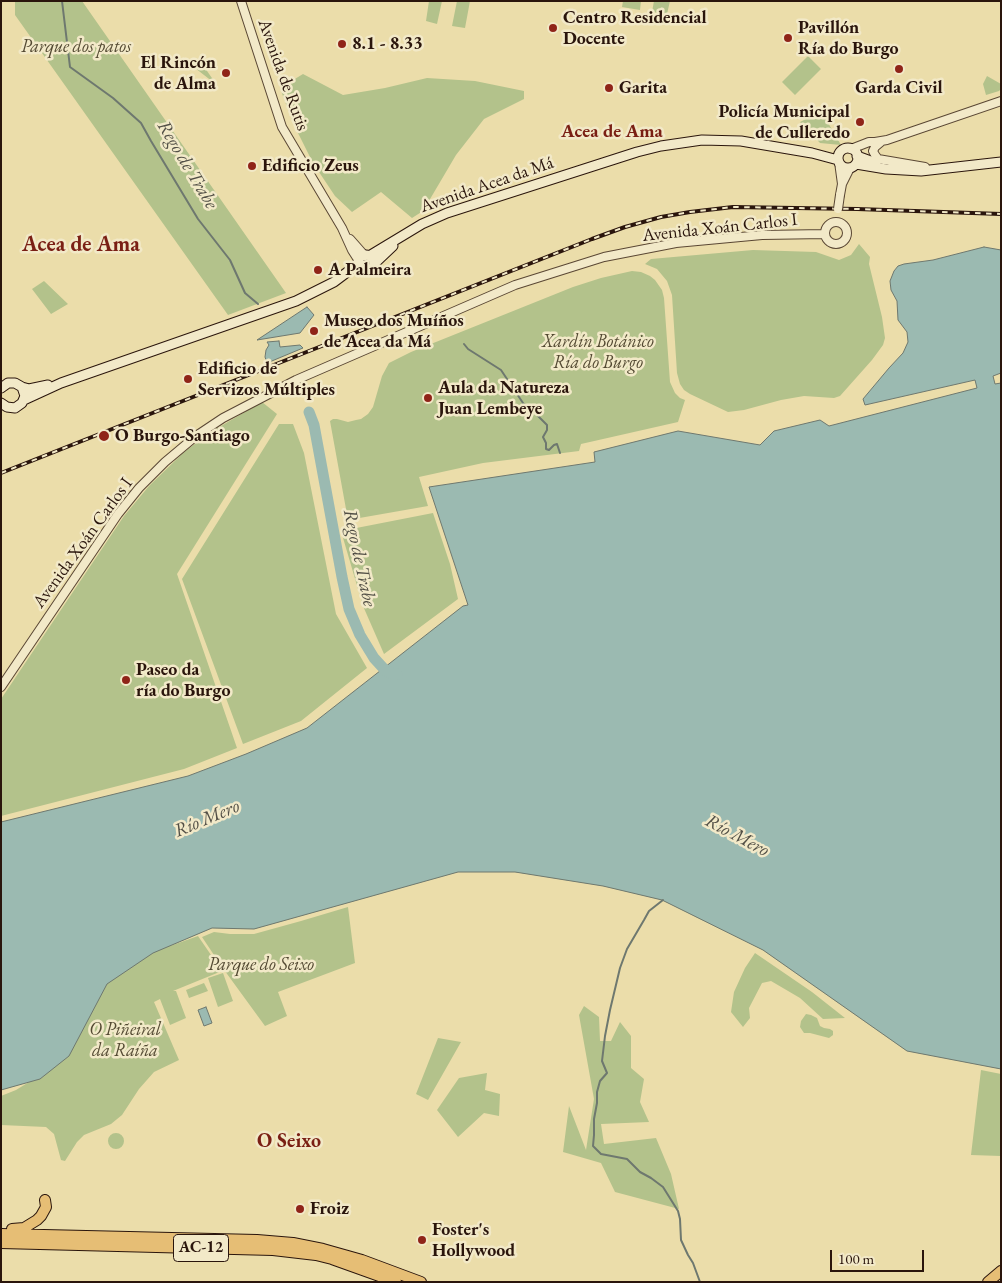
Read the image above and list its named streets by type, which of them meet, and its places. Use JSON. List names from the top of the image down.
{
  "streets": {
    "highway": ["AC-12"],
    "main road": ["Avenida Acea da Má"],
    "street": ["Avenida de Rutis", "Avenida Xoán Carlos I"]
  },
  "crossings": [
    ["Avenida de Rutis", "Avenida Acea da Má"]
  ],
  "districts": ["Acea de Ama", "Acea de Ama", "O Seixo"],
  "water": ["Rego de Trabe", "Río Mero"],
  "parks": [
    "Parque dos patos",
    "Xardín Botánico Ría do Burgo",
    "Parque do Seixo",
    "O Piñeiral da Raíña"
  ],
  "places": [
    "Centro Residencial Docente",
    "Pavillón Ría do Burgo",
    "8.1 - 8.33",
    "Garda Civil",
    "El Rincón de Alma",
    "Garita",
    "Policía Municipal de Culleredo",
    "Edificio Zeus",
    "A Palmeira",
    "Museo dos Muíños de Acea da Má",
    "Edificio de Servizos Múltiples",
    "Aula da Natureza Juan Lembeye",
    "O Burgo-Santiago",
    "Paseo da ría do Burgo",
    "Froiz",
    "Foster's Hollywood"
  ],
  "scale_bar": "100 m"
}
